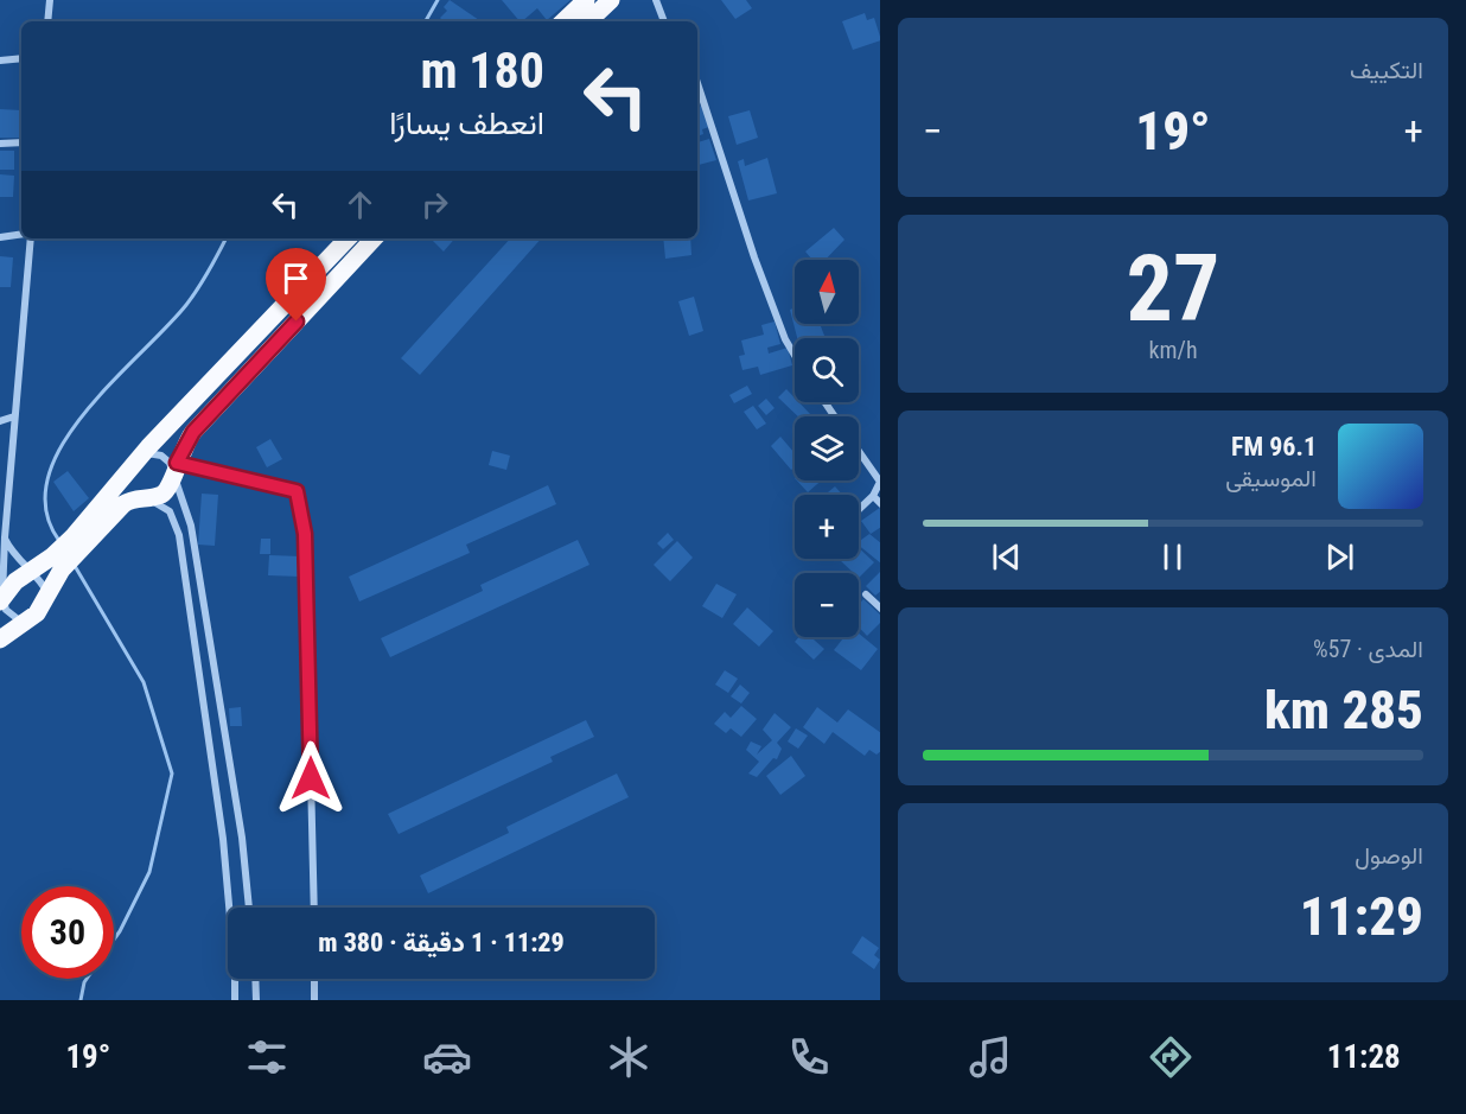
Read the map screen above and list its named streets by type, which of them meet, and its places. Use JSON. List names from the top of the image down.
{
  "north": "top",
  "page": {
    "tile": [
      "التكييف",
      ["27", "km/h"],
      ["المدى · 57%", "285 km"],
      ["الوصول", "11:29"]
    ],
    "turn": ["180 m", "انعطف يسارًا"],
    "heat": ["−", "19°", "+"],
    "map_buttons": ["+", "−"],
    "song": ["96.1 FM", "الموسيقى"],
    "limit": "30",
    "trip": "11:29 · 1 دقيقة · 380 m",
    "tabs": ["11:28", "19°"]
  }
}
